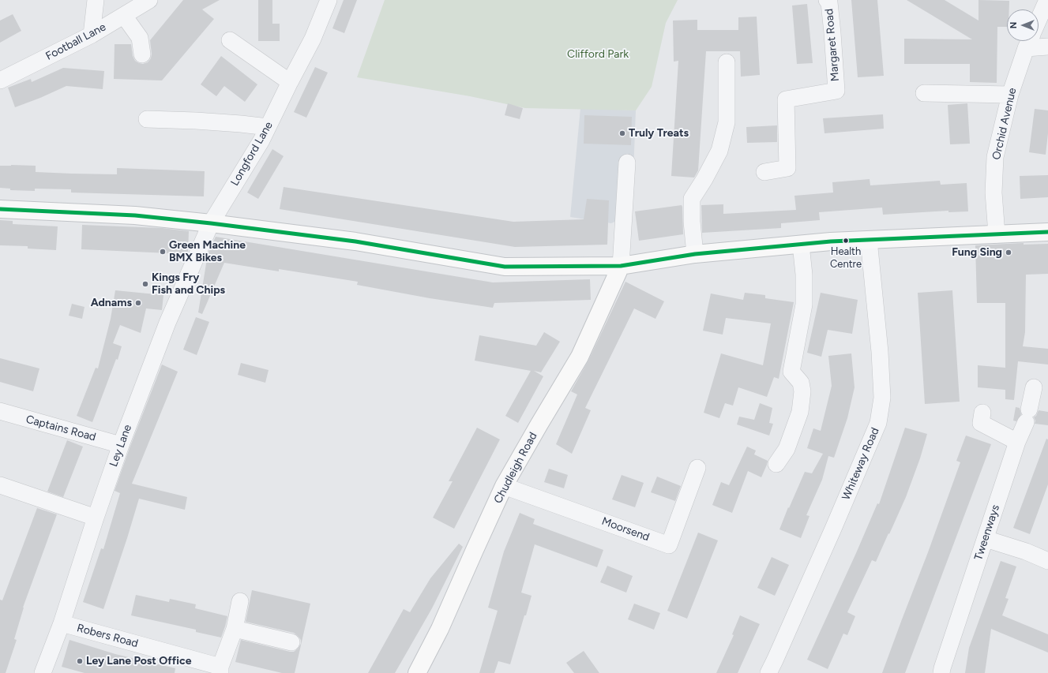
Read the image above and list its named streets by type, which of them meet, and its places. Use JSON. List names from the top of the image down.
{
  "streets": {
    "main road": ["Chudleigh Road"],
    "street": [
      "Football Lane",
      "Margaret Road",
      "Orchid Avenue",
      "Longford Lane",
      "Captains Road",
      "Ley Lane",
      "Whiteway Road",
      "Moorsend",
      "Tweenways",
      "Robers Road"
    ]
  },
  "crossings": [
    ["Longford Lane", "Ley Lane"],
    ["Captains Road", "Ley Lane"],
    ["Ley Lane", "Robers Road"],
    ["Chudleigh Road", "Moorsend"]
  ],
  "parks": ["Clifford Park"],
  "places": [
    "Truly Treats",
    "Health Centre",
    "Green Machine BMX Bikes",
    "Fung Sing",
    "Kings Fry Fish and Chips",
    "Adnams",
    "Ley Lane Post Office"
  ],
  "north": "left"
}
